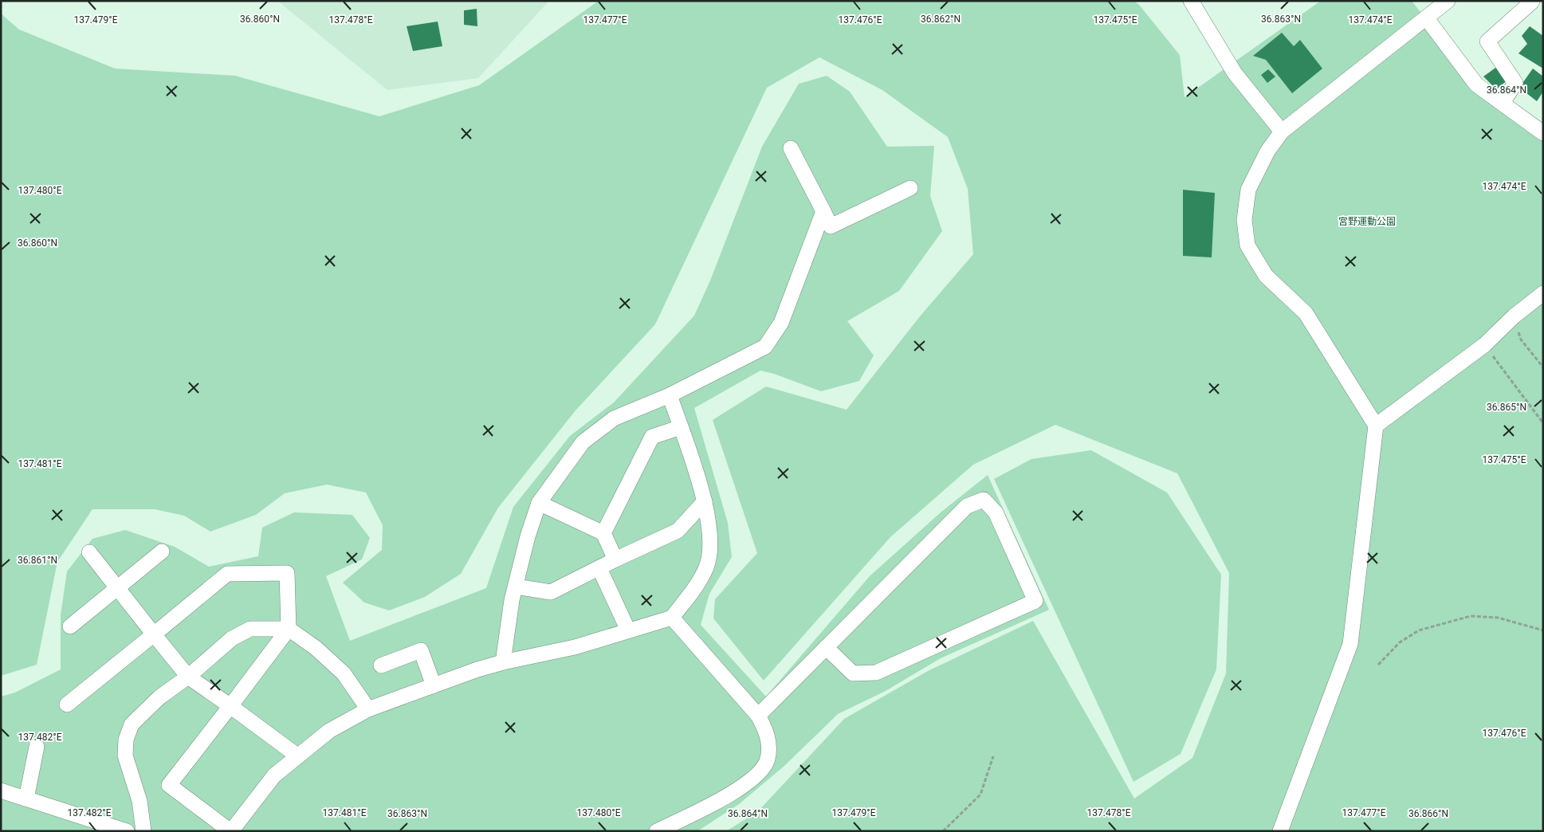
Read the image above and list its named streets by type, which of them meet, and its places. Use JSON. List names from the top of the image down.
{
  "parks": ["宮野運動公園"],
  "coordinates": [
    "36.860°N",
    "36.862°N",
    "36.863°N",
    "137.479°E",
    "137.478°E",
    "137.477°E",
    "137.476°E",
    "137.475°E",
    "137.474°E",
    "36.864°N",
    "137.480°E",
    "36.865°N",
    "137.481°E",
    "36.861°N",
    "137.482°E",
    "36.866°N"
  ]
}
